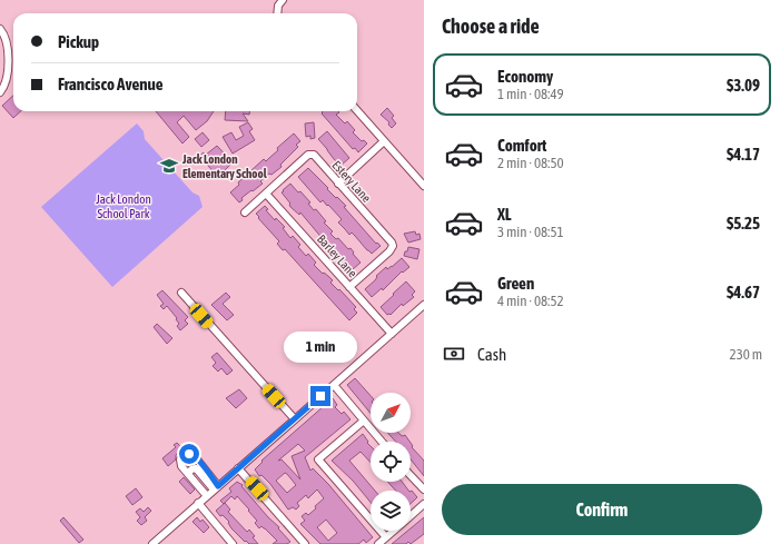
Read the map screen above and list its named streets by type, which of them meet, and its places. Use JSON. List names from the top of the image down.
{
  "streets": {
    "street": ["Estery Lane", "Barley Lane"]
  },
  "crossings": [
    ["Estery Lane", "Barley Lane"]
  ],
  "parks": ["Jack London School Park"],
  "places": {
    "school or university": ["Jack London Elementary School"]
  },
  "north": "top right",
  "page": {
    "heading": "Choose a ride",
    "banner": ["Pickup", "Francisco Avenue"],
    "list": [
      {
        "name": "Economy",
        "note": "1 min · 08:49",
        "value": "$3.09"
      },
      {
        "name": "Comfort",
        "note": "2 min · 08:50",
        "value": "$4.17"
      },
      {
        "name": "XL",
        "note": "3 min · 08:51",
        "value": "$5.25"
      },
      {
        "name": "Green",
        "note": "4 min · 08:52",
        "value": "$4.67"
      }
    ],
    "pay": ["Cash", "230 m"],
    "bubble": "1 min",
    "buttons": "Confirm"
  }
}
